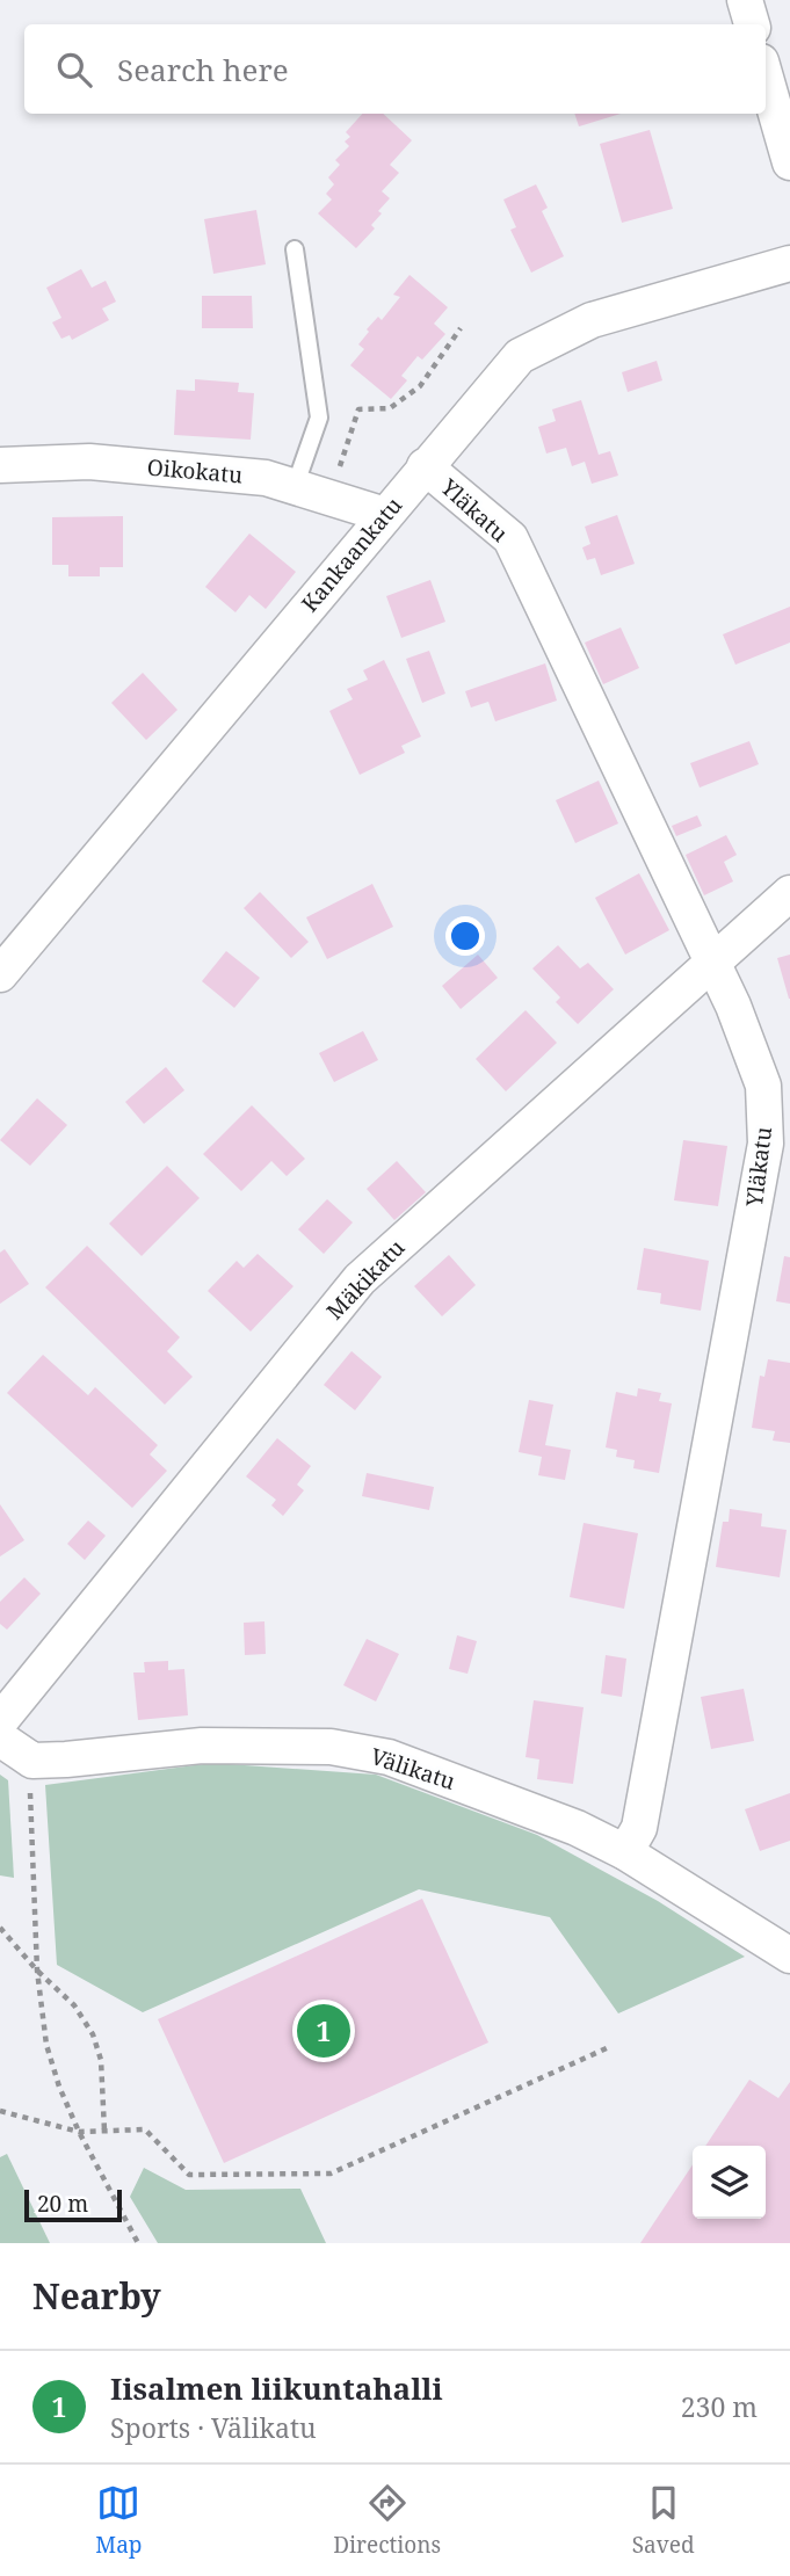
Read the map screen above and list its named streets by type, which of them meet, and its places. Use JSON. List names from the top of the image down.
{
  "streets": {
    "street": [
      "Oikokatu",
      "Yläkatu",
      "Kankaankatu",
      "Mäkikatu",
      "Välikatu"
    ]
  },
  "crossings": [
    ["Oikokatu", "Kankaankatu"],
    ["Yläkatu", "Kankaankatu"],
    ["Yläkatu", "Mäkikatu"],
    ["Yläkatu", "Välikatu"]
  ],
  "scale_bar": "20 m",
  "page": {
    "search": "Search here",
    "pins": "1",
    "scale": "20 m",
    "heading": "Nearby",
    "list": [
      {
        "mark": "1",
        "name": "Iisalmen liikuntahalli",
        "note": "Sports · Välikatu",
        "value": "230 m"
      }
    ],
    "nav": ["Map", "Directions", "Saved"]
  }
}
